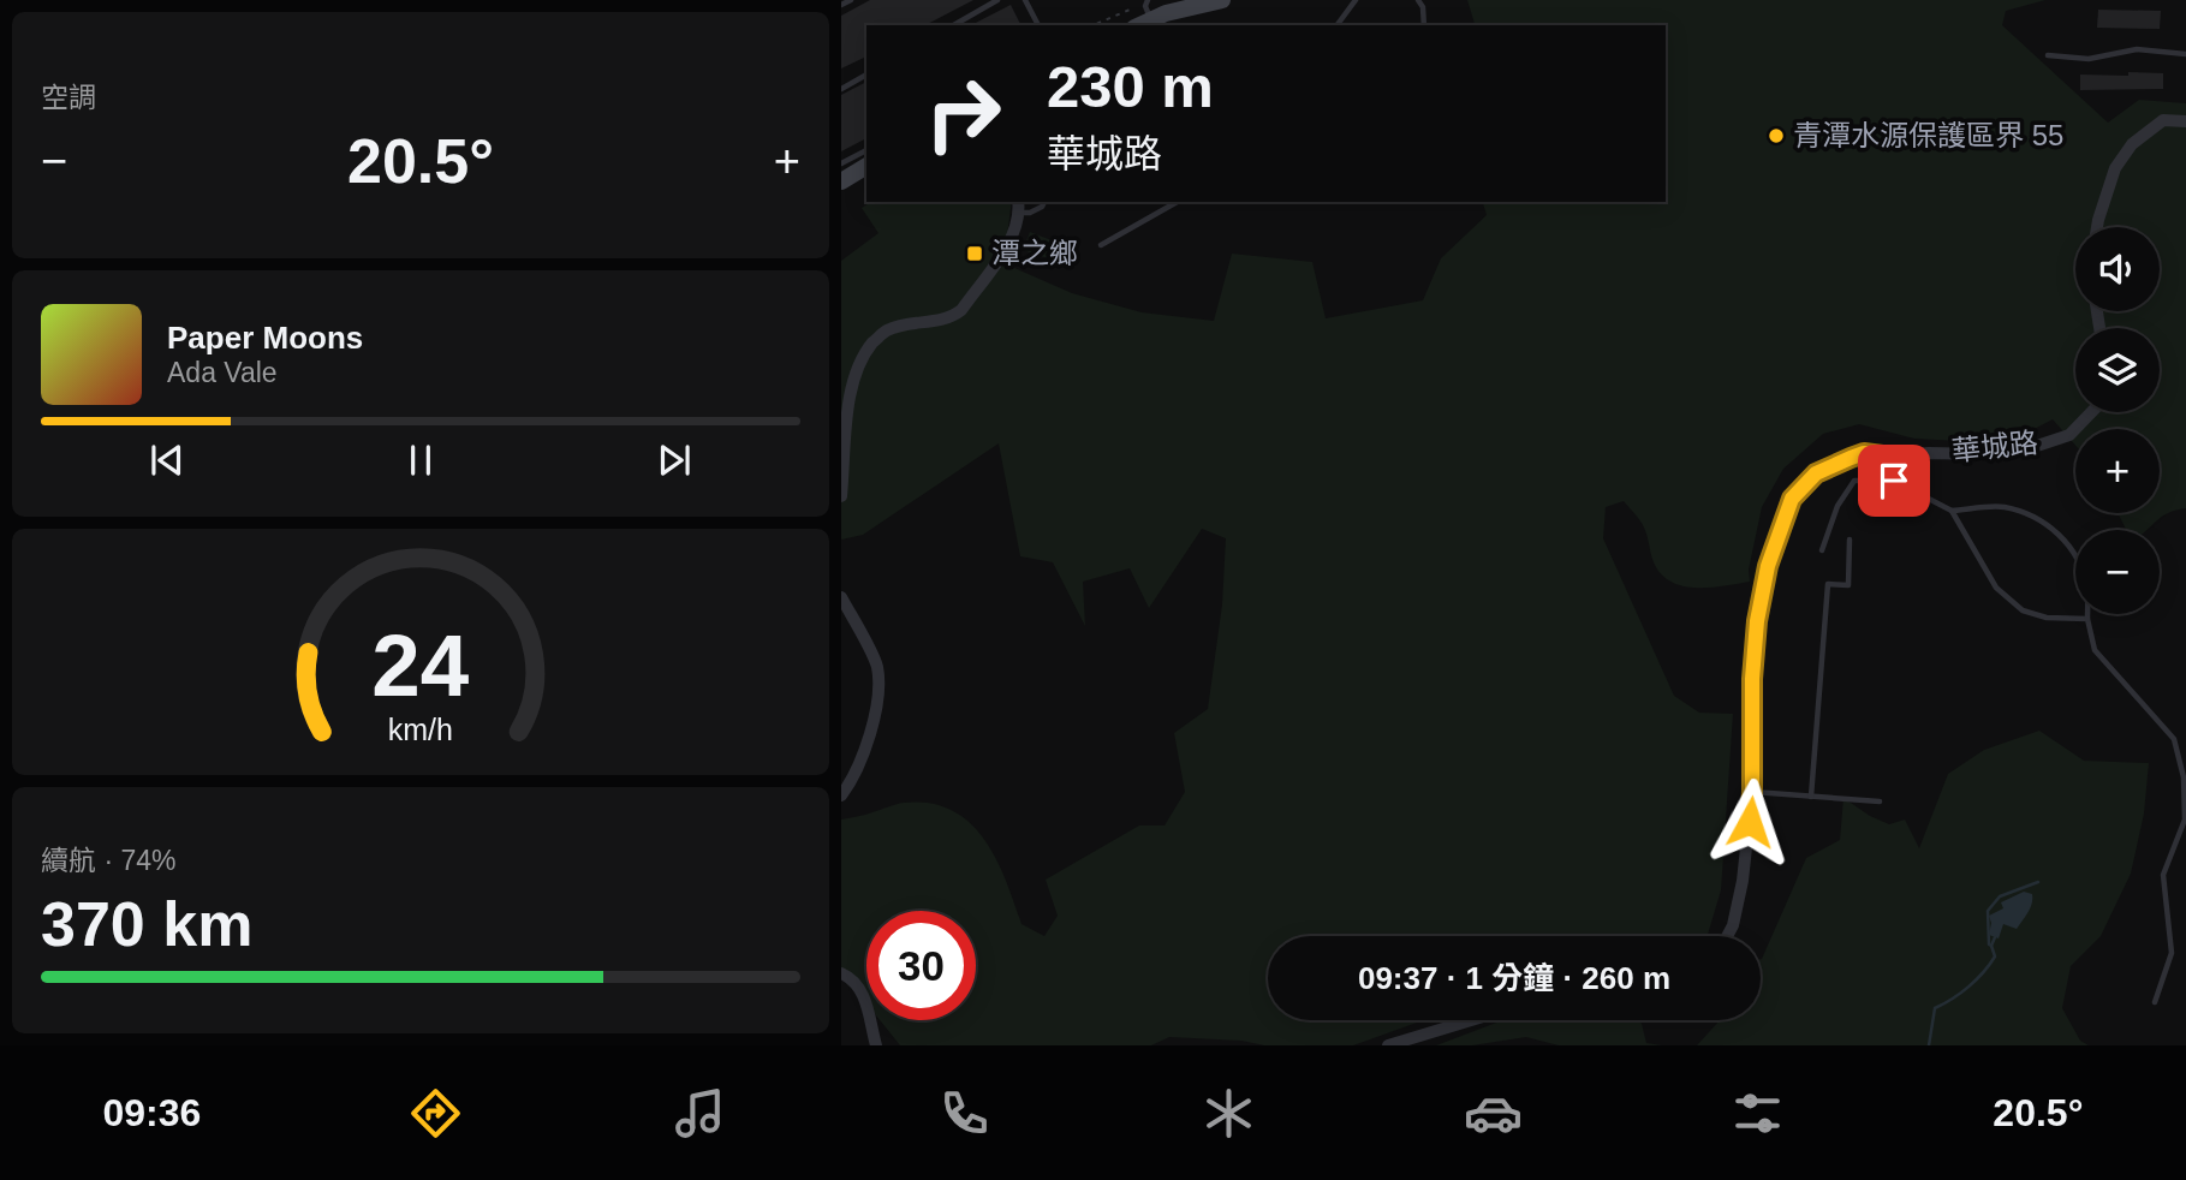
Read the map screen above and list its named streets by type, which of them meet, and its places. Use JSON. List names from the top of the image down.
{
  "streets": {
    "street": ["華城路"]
  },
  "places": {
    "other": ["青潭水源保護區界 55"],
    "transit": ["潭之鄉"]
  },
  "page": {
    "tile": [
      "空調",
      ["續航 · 74%", "370 km"]
    ],
    "turn": ["230 m", "華城路"],
    "heat": ["−", "20.5°", "+"],
    "map_buttons": ["+", "−"],
    "song": ["Paper Moons", "Ada Vale"],
    "limit": "30",
    "trip": "09:37 · 1 分鐘 · 260 m",
    "tabs": ["09:36", "20.5°"],
    "gauge": ["24", "km/h"]
  }
}
